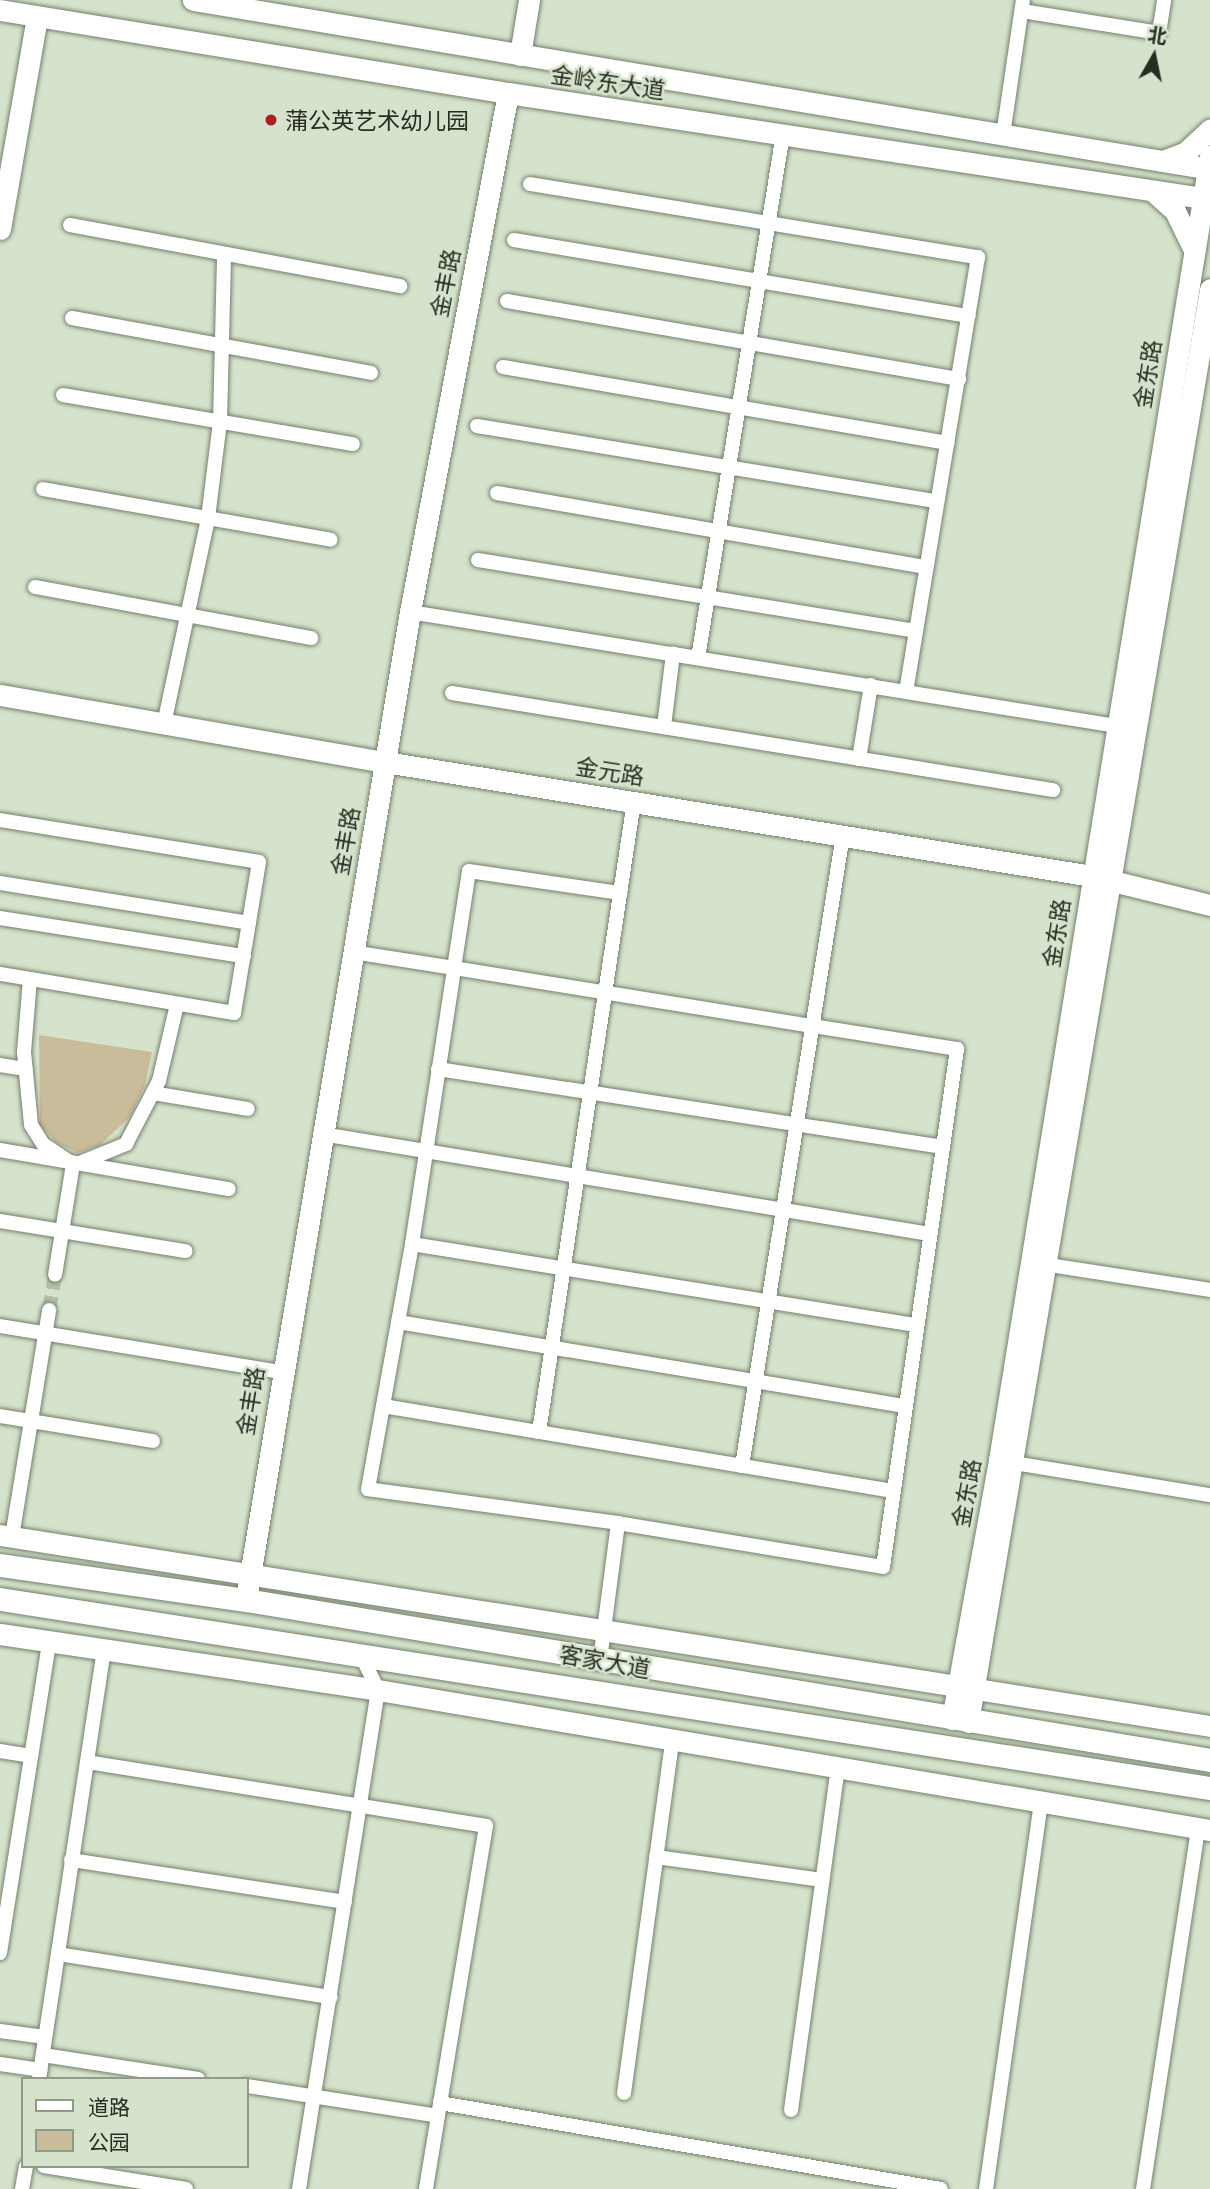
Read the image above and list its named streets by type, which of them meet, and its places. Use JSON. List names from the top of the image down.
{
  "streets": {
    "main road": ["客家大道"],
    "street": [
      "金岭东大道",
      "金丰路",
      "金东路",
      "金元路"
    ]
  },
  "crossings": [
    ["金岭东大道", "金丰路"],
    ["金岭东大道", "金东路"],
    ["金丰路", "金元路"],
    ["金丰路", "客家大道"],
    ["金东路", "金元路"],
    ["金东路", "客家大道"]
  ],
  "places": ["蒲公英艺术幼儿园"],
  "legend": ["道路", "公园"],
  "north": "top"
}
